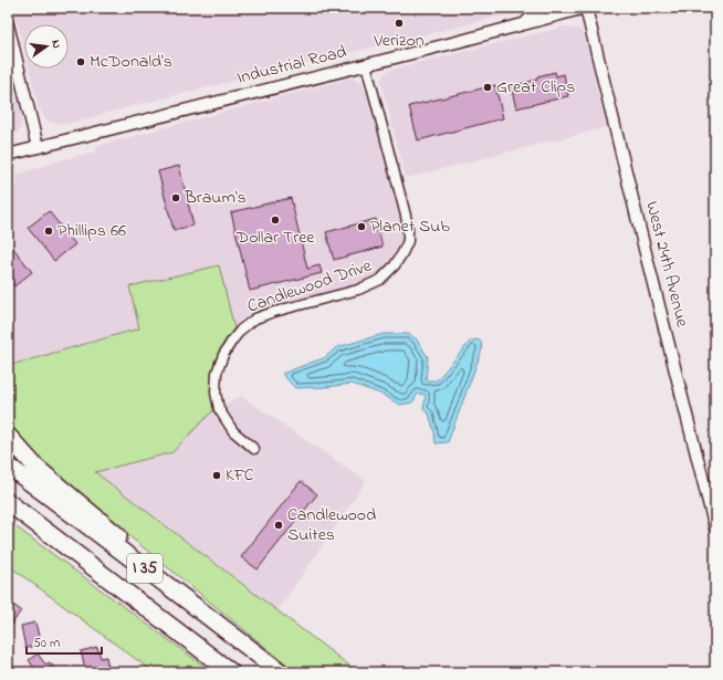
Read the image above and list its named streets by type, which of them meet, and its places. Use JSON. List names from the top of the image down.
{
  "streets": {
    "highway": ["I 35"],
    "street": ["Industrial Road", "West 24th Avenue", "Candlewood Drive"]
  },
  "crossings": [
    ["Industrial Road", "West 24th Avenue"],
    ["Industrial Road", "Candlewood Drive"]
  ],
  "places": [
    "Verizon",
    "McDonald's",
    "Great Clips",
    "Braum's",
    "Dollar Tree",
    "Planet Sub",
    "Phillips 66",
    "KFC",
    "Candlewood Suites"
  ],
  "scale_bar": "50 m",
  "north": "right"
}
